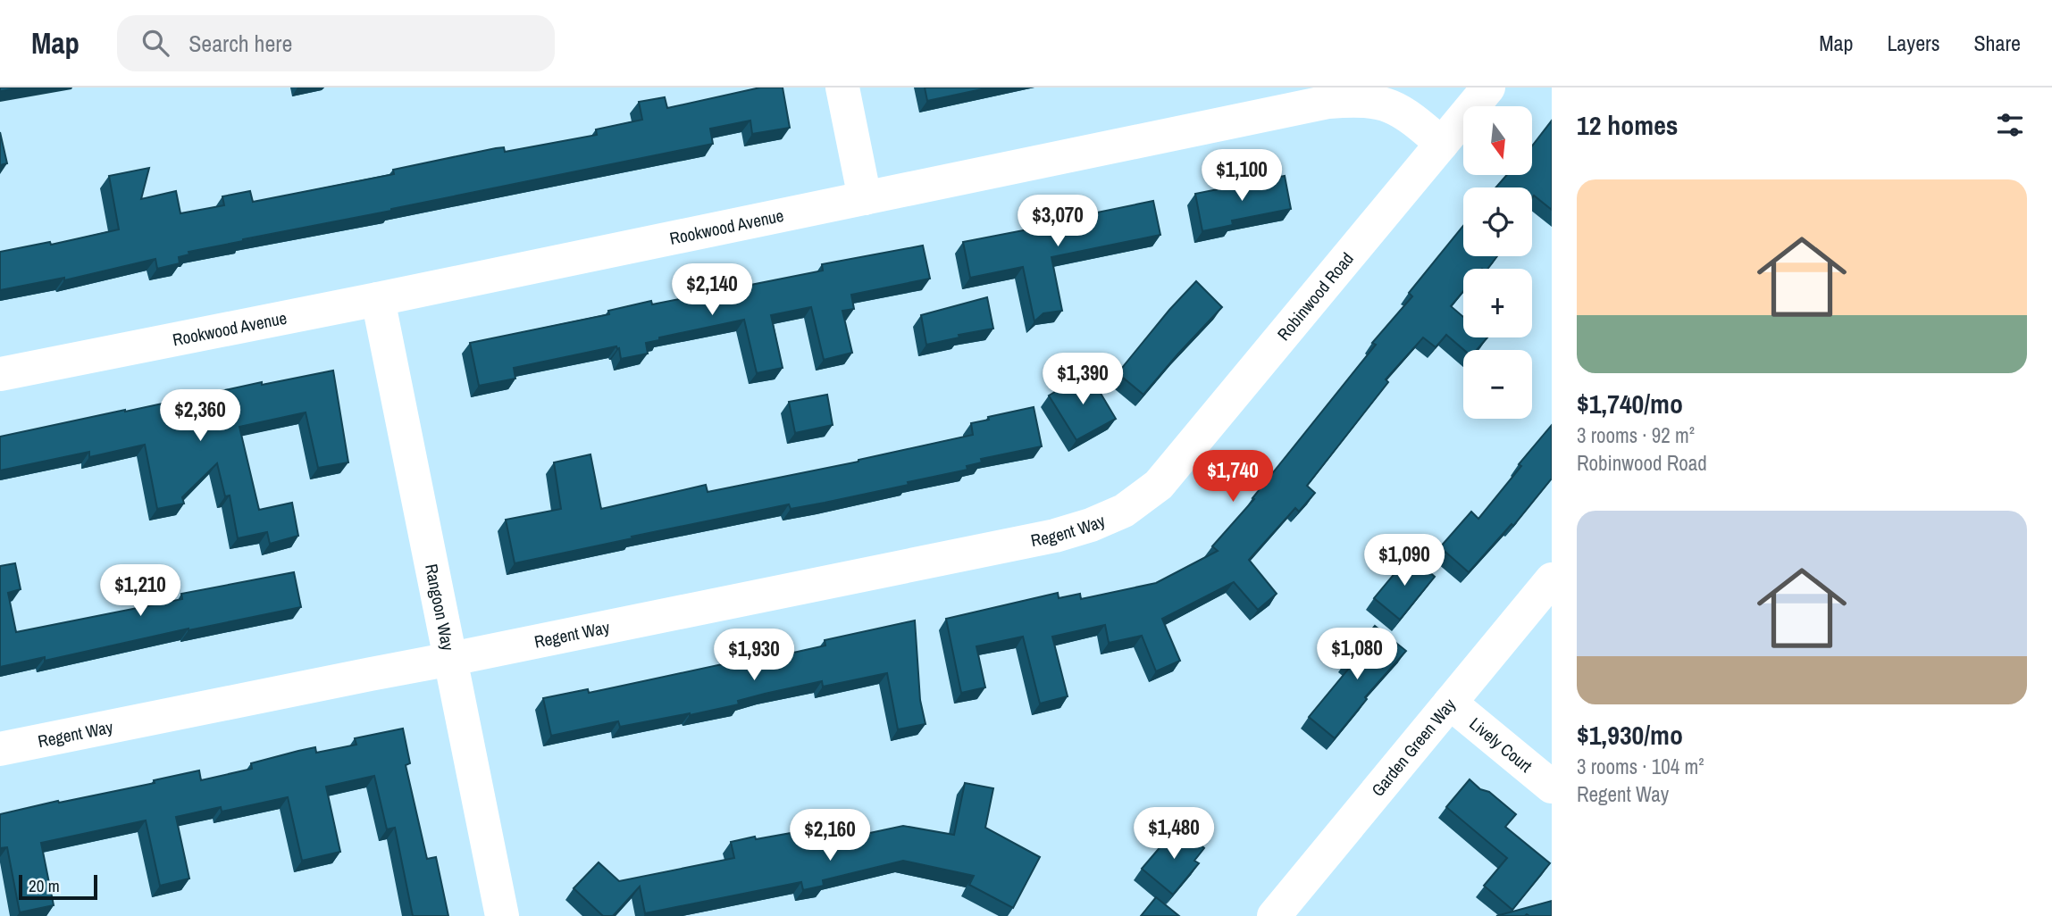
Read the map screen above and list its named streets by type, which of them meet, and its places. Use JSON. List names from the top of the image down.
{
  "streets": {
    "street": [
      "Rookwood Avenue",
      "Robinwood Road",
      "Regent Way",
      "Rangoon Way",
      "Lively Court",
      "Garden Green Way"
    ]
  },
  "crossings": [
    ["Rookwood Avenue", "Robinwood Road"],
    ["Rookwood Avenue", "Rangoon Way"],
    ["Robinwood Road", "Regent Way"],
    ["Regent Way", "Rangoon Way"],
    ["Lively Court", "Garden Green Way"]
  ],
  "scale_bar": "20 m",
  "north": "bottom",
  "page": {
    "header": "Map",
    "search": "Search here",
    "nav": ["Map", "Layers", "Share"],
    "heading": "12 homes",
    "map_buttons": ["+", "−"],
    "price": [
      "$1,100",
      "$3,070",
      "$2,140",
      "$1,390",
      "$2,360",
      "$1,740",
      "$1,090",
      "$1,210",
      "$1,080",
      "$1,930",
      "$1,480",
      "$2,160"
    ],
    "list": [
      {
        "name": "$1,740/mo",
        "note": "3 rooms · 92 m² · Robinwood Road"
      },
      {
        "name": "$1,930/mo",
        "note": "3 rooms · 104 m² · Regent Way"
      }
    ],
    "scale": "20 m"
  }
}
